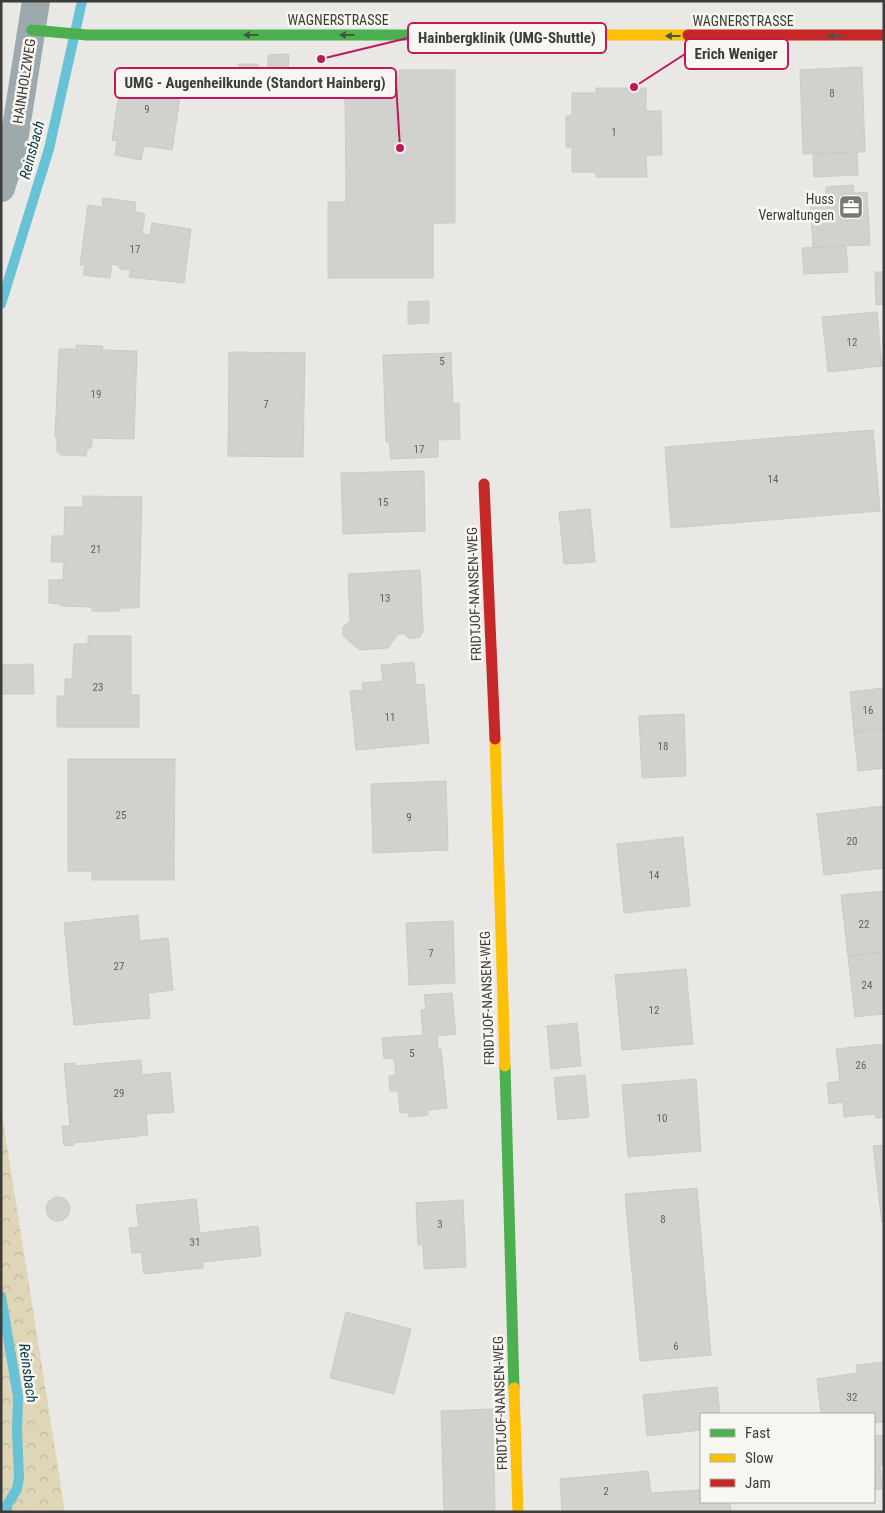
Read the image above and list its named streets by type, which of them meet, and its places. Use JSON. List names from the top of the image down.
{
  "streets": {
    "street": ["WAGNERSTRASSE", "HAINHOLZWEG", "FRIDTJOF-NANSEN-WEG"]
  },
  "crossings": [
    ["WAGNERSTRASSE", "HAINHOLZWEG"]
  ],
  "one_way": ["WAGNERSTRASSE"],
  "water": ["Reinsbach"],
  "places": {
    "other": ["Hainbergklinik (UMG-Shuttle)", "Erich Weniger", "UMG - Augenheilkunde (Standort Hainberg)"],
    "office": ["Huss Verwaltungen"]
  },
  "house_numbers": [
    "8",
    "9",
    "1",
    "17",
    "12",
    "5",
    "19",
    "7",
    "17",
    "14",
    "15",
    "21",
    "13",
    "23",
    "16",
    "11",
    "18",
    "25",
    "9",
    "20",
    "14",
    "22",
    "7",
    "27",
    "24",
    "12",
    "5",
    "26",
    "29",
    "10",
    "8",
    "3",
    "31",
    "6",
    "32",
    "2"
  ],
  "legend": ["Fast", "Slow", "Jam"]
}
